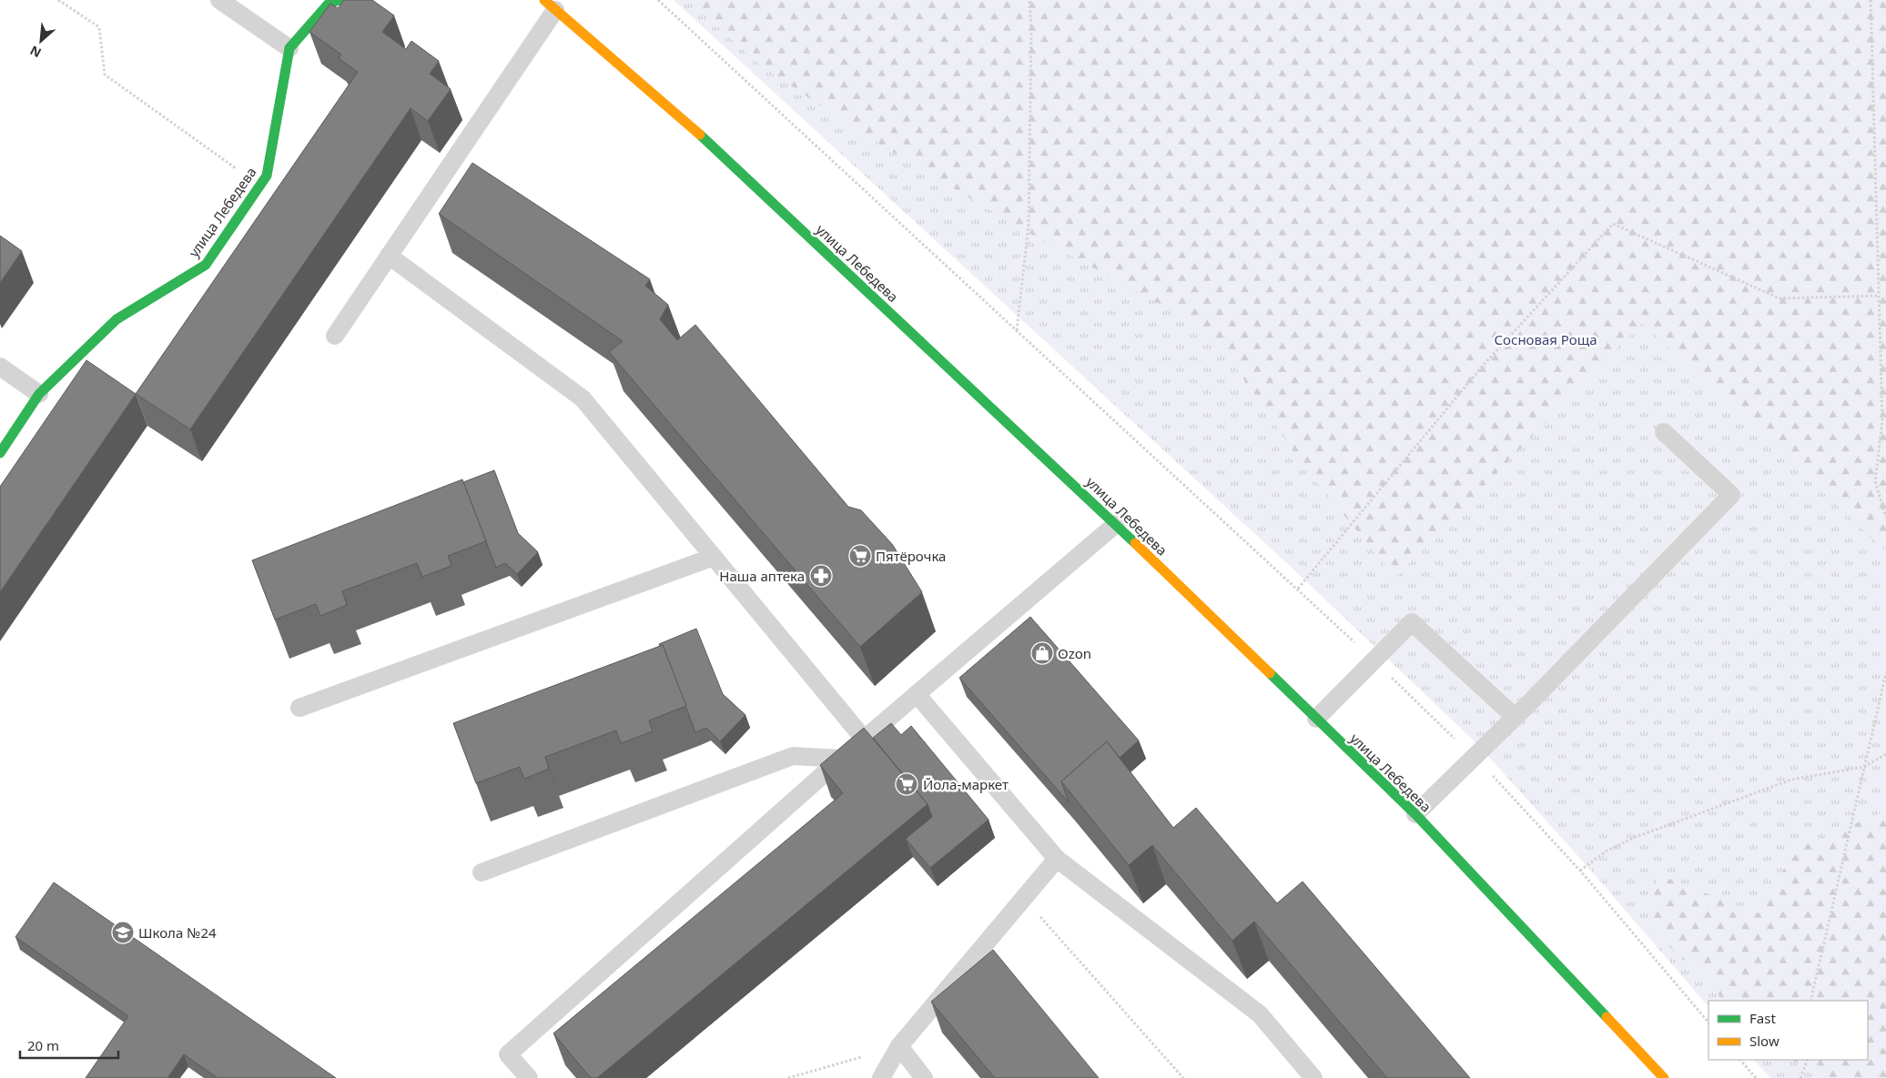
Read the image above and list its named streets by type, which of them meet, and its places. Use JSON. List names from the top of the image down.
{
  "streets": {
    "main road": ["улица Лебедева"]
  },
  "parks": ["Сосновая Роща"],
  "places": {
    "supermarket": ["Пятёрочка", "Йола-маркет"],
    "pharmacy": ["Наша аптека"],
    "shop": ["Ozon"],
    "school or university": ["Школа №24"]
  },
  "legend": ["Fast", "Slow"],
  "scale_bar": "20 m",
  "north": "bottom left"
}
